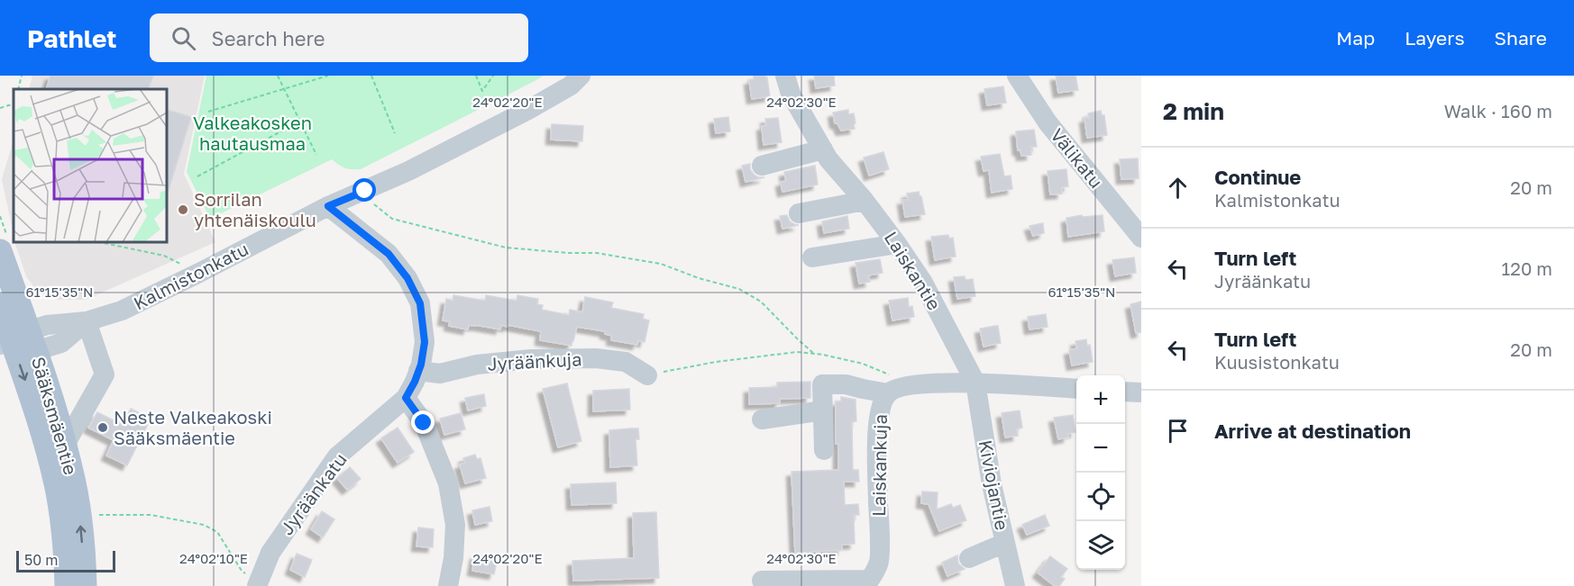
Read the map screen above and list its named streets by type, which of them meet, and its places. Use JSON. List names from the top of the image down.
{
  "streets": {
    "main road": ["Sääksmäentie"],
    "street": [
      "Välikatu",
      "Laiskantie",
      "Kalmistonkatu",
      "Jyräänkuja",
      "Laiskankuja",
      "Kiviojantie",
      "Jyräänkatu"
    ]
  },
  "crossings": [
    ["Laiskantie", "Laiskankuja"],
    ["Laiskantie", "Kiviojantie"],
    ["Kalmistonkatu", "Sääksmäentie"],
    ["Kalmistonkatu", "Jyräänkatu"],
    ["Jyräänkuja", "Jyräänkatu"],
    ["Laiskankuja", "Kiviojantie"]
  ],
  "parks": ["Valkeakosken hautausmaa"],
  "places": ["Sorrilan yhtenäiskoulu", "Neste Valkeakoski Sääksmäentie"],
  "scale_bar": "50 m",
  "page": {
    "header": "Pathlet",
    "search": "Search here",
    "nav": ["Map", "Layers", "Share"],
    "heading": ["2 min", "Walk · 160 m"],
    "list": [
      ["Continue", "Kalmistonkatu", "20 m"],
      ["Turn left", "Jyräänkatu", "120 m"],
      ["Turn left", "Kuusistonkatu", "20 m"],
      "Arrive at destination"
    ],
    "map_buttons": ["+", "−"],
    "scale": "50 m"
  },
  "coordinates": [
    "24°02'20\"E",
    "24°02'30\"E",
    "61°15'35\"N",
    "24°02'10\"E"
  ]
}
